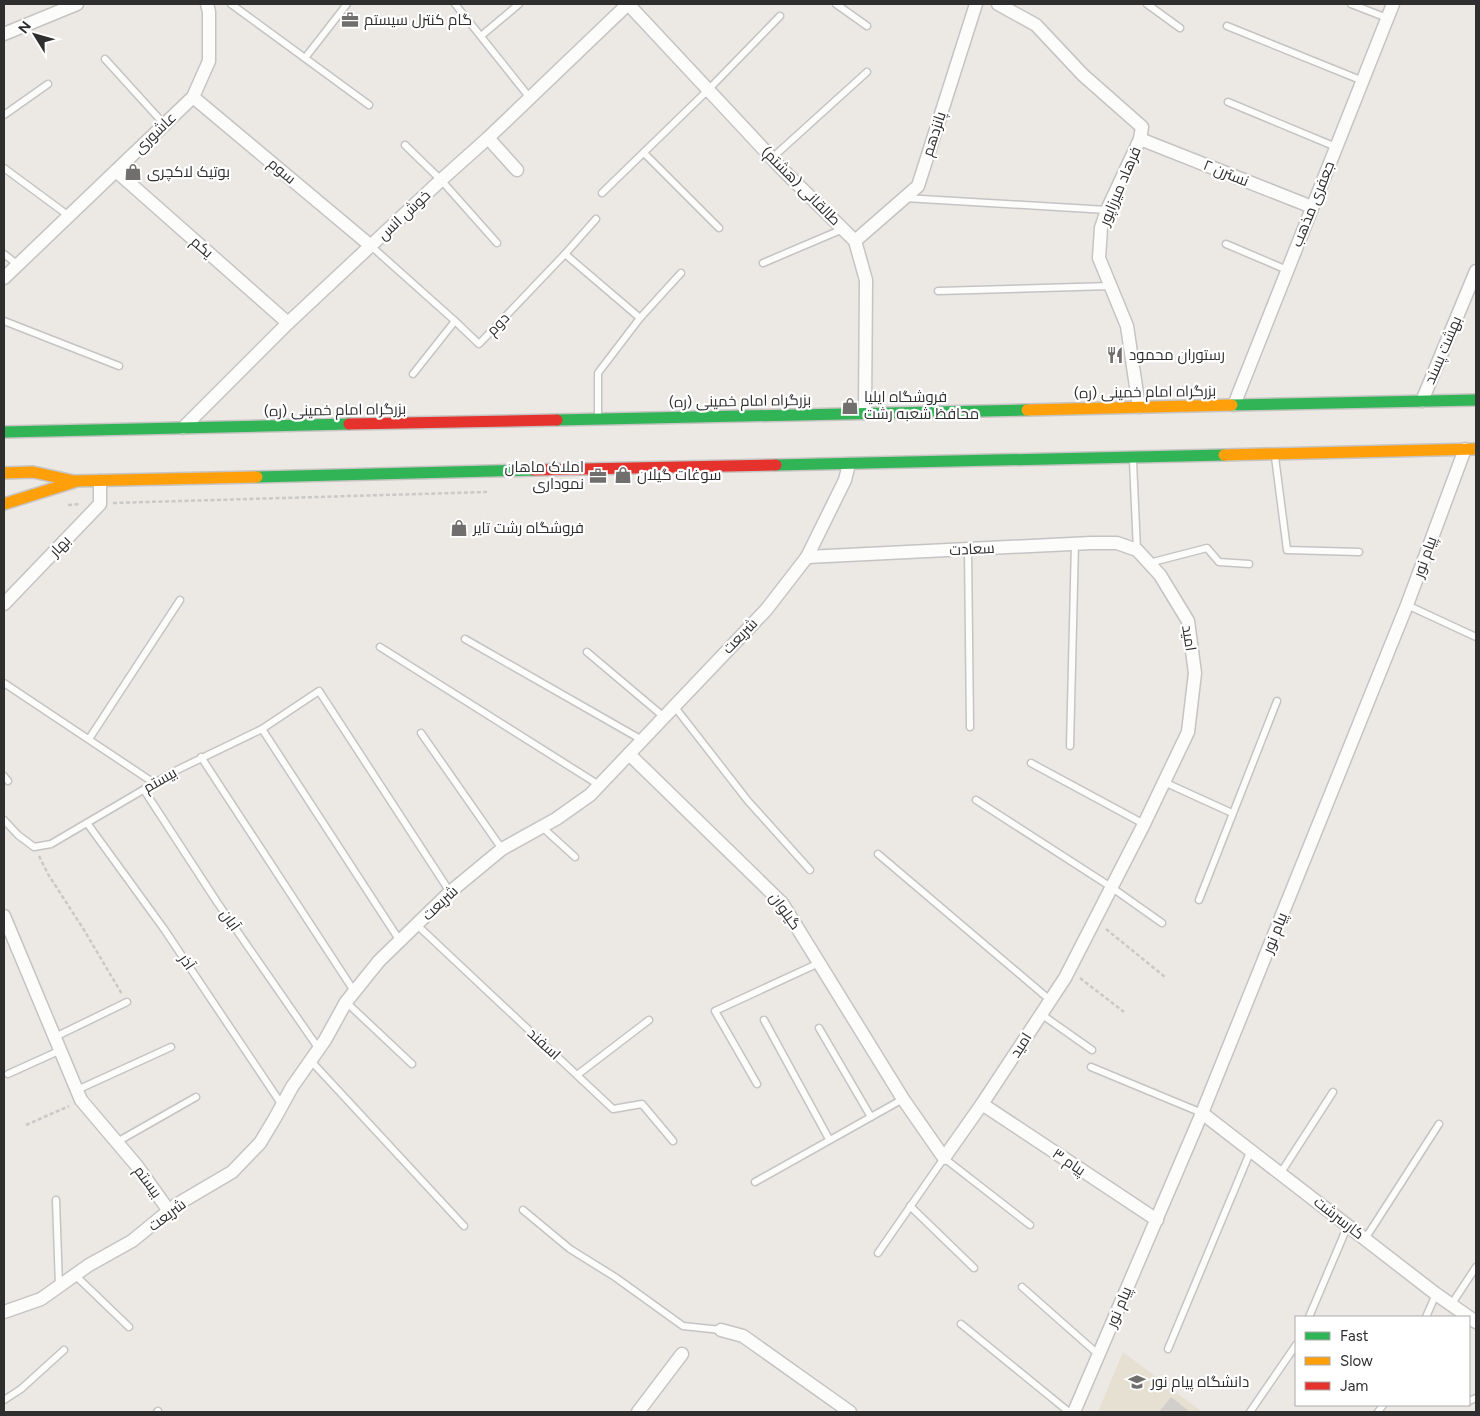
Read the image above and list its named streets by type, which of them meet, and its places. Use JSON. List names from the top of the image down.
{
  "streets": {
    "highway": ["بزرگراه امام خمینی (ره)"],
    "street": [
      "عاشوری",
      "پانزدهم",
      "سوم",
      "نسترن ۲",
      "طالقانی (هشتم)",
      "فرهاد میرزاپور",
      "جعفری مذهب",
      "خوش انس",
      "یکم",
      "بهشت پسند",
      "بهار",
      "سعادت",
      "پیام نور",
      "شریعت",
      "امید",
      "بیستم",
      "گیلوان",
      "پیام ۳",
      "کارسرشت"
    ],
    "lane": [
      "دوم",
      "آبان",
      "آذر",
      "اسفند"
    ]
  },
  "crossings": [
    ["عاشوری", "سوم"],
    ["عاشوری", "یکم"],
    ["پانزدهم", "طالقانی (هشتم)"],
    ["سوم", "خوش انس"],
    ["سوم", "دوم"],
    ["نسترن ۲", "فرهاد میرزاپور"],
    ["نسترن ۲", "جعفری مذهب"],
    ["طالقانی (هشتم)", "خوش انس"],
    ["طالقانی (هشتم)", "بزرگراه امام خمینی (ره)"],
    ["فرهاد میرزاپور", "بزرگراه امام خمینی (ره)"],
    ["جعفری مذهب", "بزرگراه امام خمینی (ره)"],
    ["خوش انس", "یکم"],
    ["خوش انس", "دوم"],
    ["خوش انس", "بزرگراه امام خمینی (ره)"],
    ["بهشت پسند", "بزرگراه امام خمینی (ره)"],
    ["سعادت", "شریعت"],
    ["سعادت", "امید"],
    ["پیام نور", "پیام ۳"],
    ["پیام نور", "کارسرشت"],
    ["شریعت", "بیستم"],
    ["شریعت", "گیلوان"],
    ["شریعت", "آبان"],
    ["شریعت", "آذر"],
    ["شریعت", "اسفند"],
    ["امید", "گیلوان"],
    ["امید", "پیام ۳"],
    ["بیستم", "آبان"],
    ["بیستم", "آذر"]
  ],
  "places": {
    "office": ["گام کنترل سیستم", "املاک ماهان نموداری"],
    "shop": [
      "بوتیک لاکچری",
      "فروشگاه ایلیا محافظ شعبه رشت",
      "سوغات گیلان",
      "فروشگاه رشت تاير"
    ],
    "restaurant": ["رستوران محمود"],
    "school or university": ["دانشگاه پیام نور"]
  },
  "legend": ["Fast", "Slow", "Jam"],
  "north": "top left"
}
